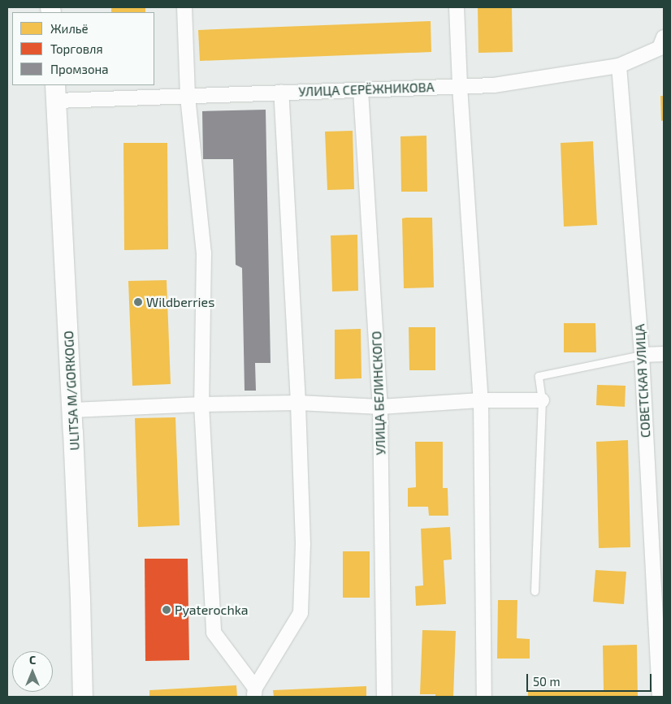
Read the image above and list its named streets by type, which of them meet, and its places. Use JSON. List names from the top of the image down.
{
  "streets": {
    "main road": ["ULITSA M/GORKOGO"],
    "street": ["УЛИЦА СЕРЁЖНИКОВА", "СОВЕТСКАЯ УЛИЦА", "УЛИЦА БЕЛИНСКОГО"]
  },
  "crossings": [
    ["УЛИЦА СЕРЁЖНИКОВА", "СОВЕТСКАЯ УЛИЦА"],
    ["УЛИЦА СЕРЁЖНИКОВА", "ULITSA M/GORKOGO"],
    ["УЛИЦА СЕРЁЖНИКОВА", "УЛИЦА БЕЛИНСКОГО"]
  ],
  "places": ["Wildberries", "Pyaterochka"],
  "legend": ["Жильё", "Торговля", "Промзона"],
  "scale_bar": "50 m",
  "north": "top"
}
